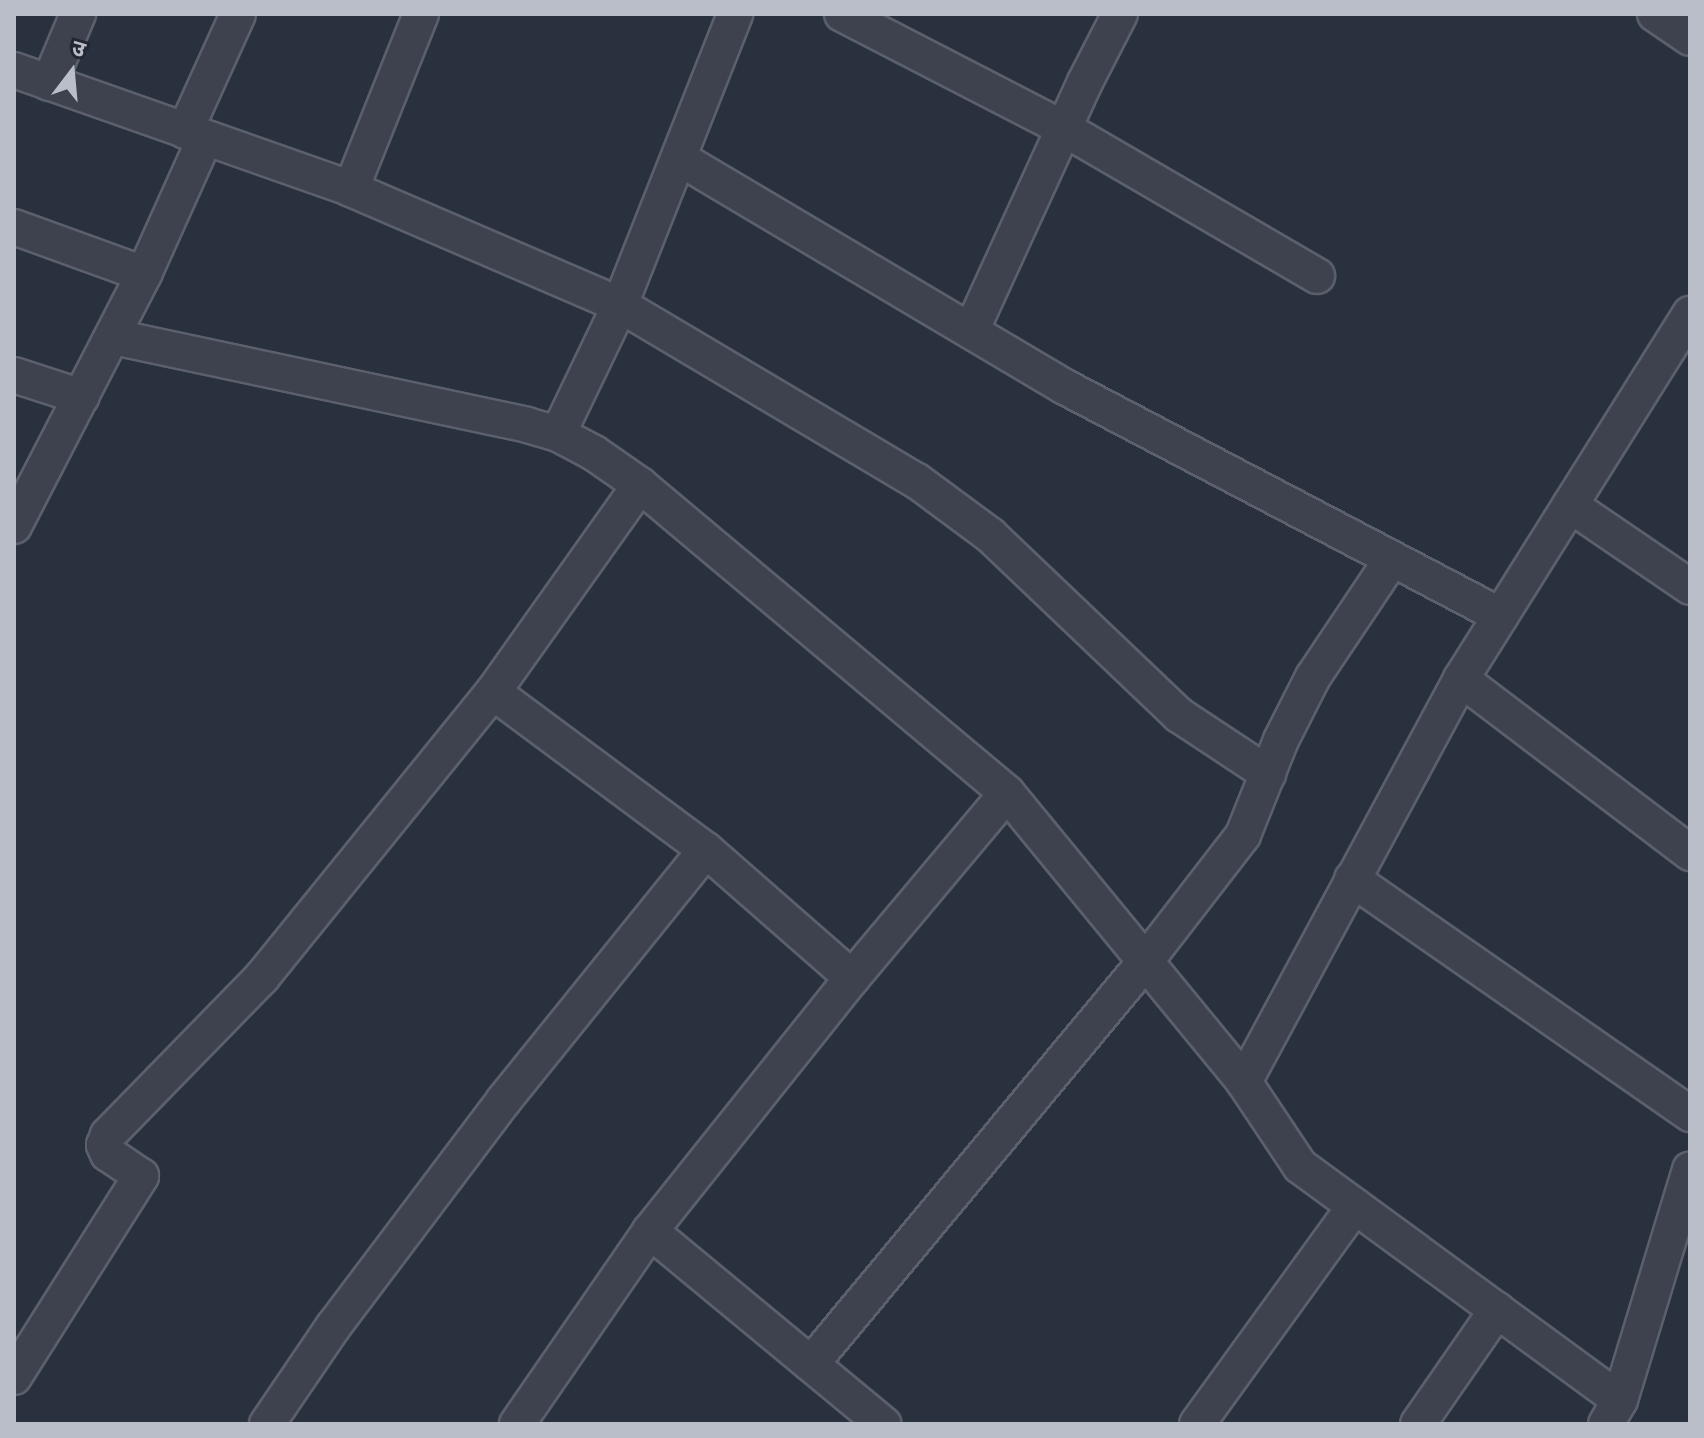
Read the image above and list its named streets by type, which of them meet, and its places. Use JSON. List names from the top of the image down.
{
  "north": "top"
}
